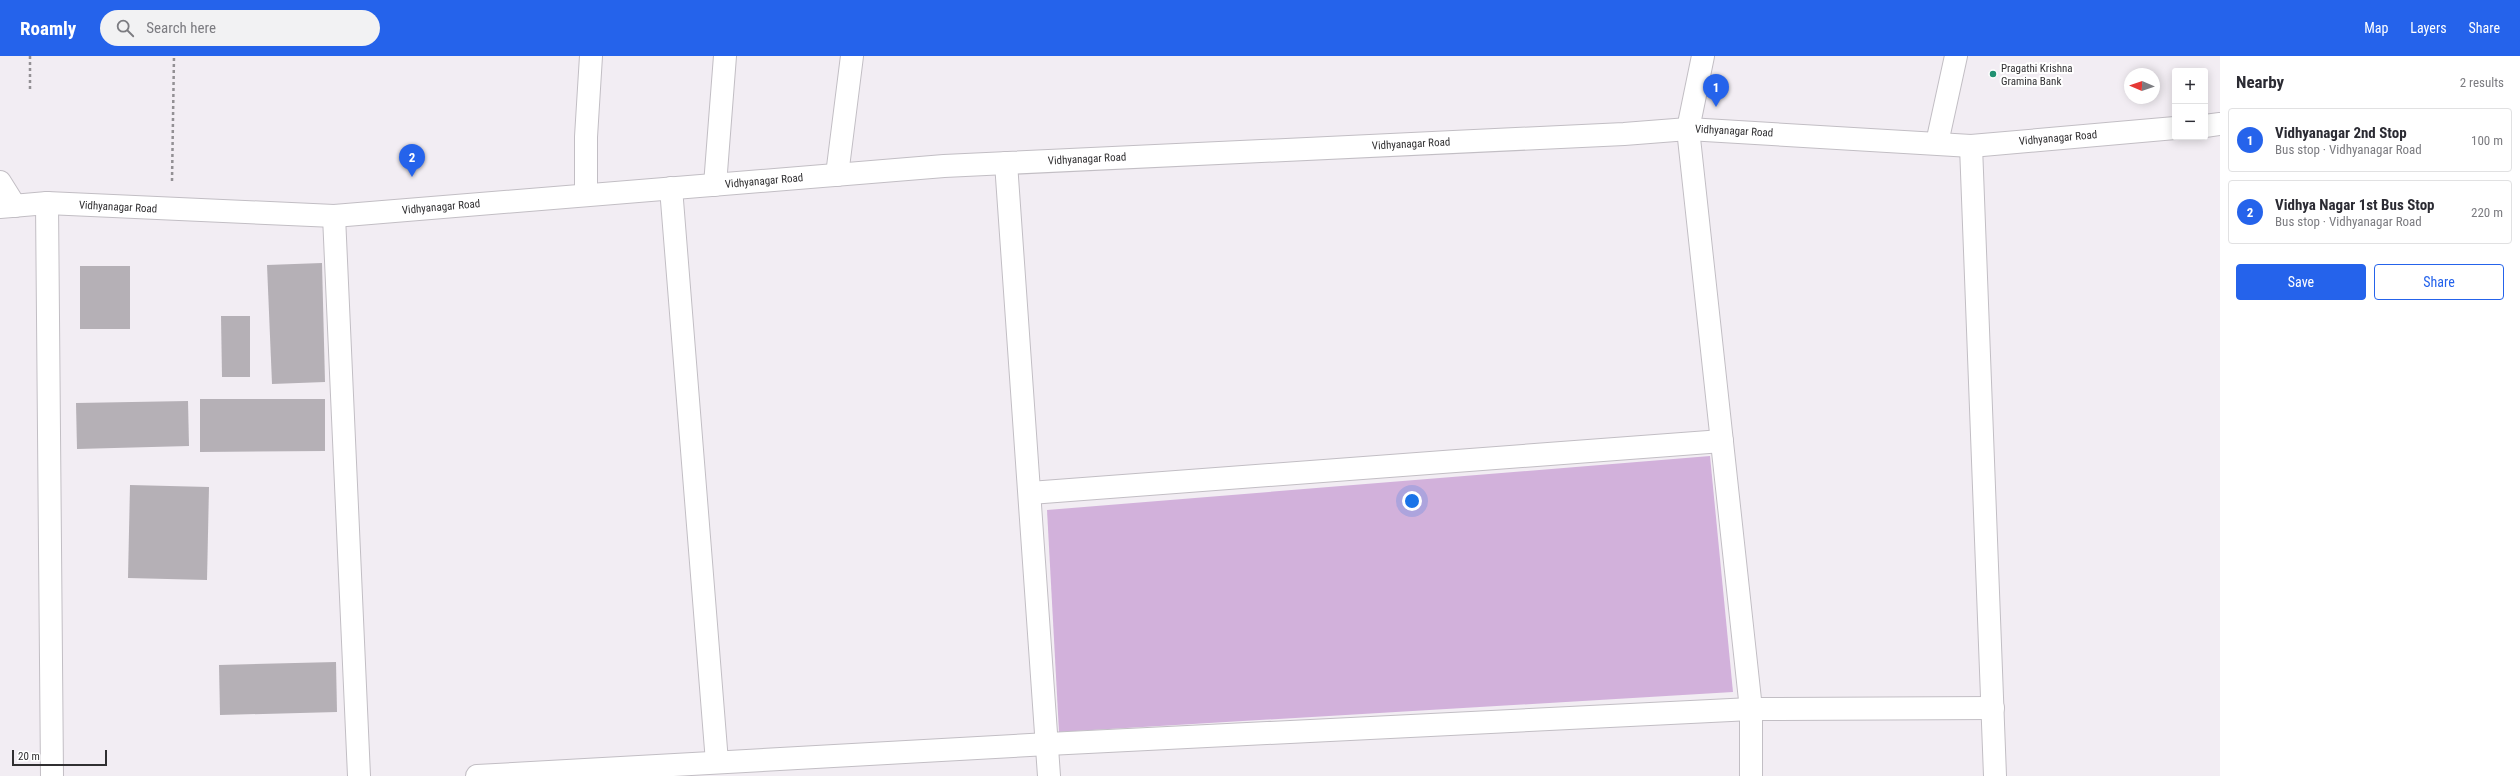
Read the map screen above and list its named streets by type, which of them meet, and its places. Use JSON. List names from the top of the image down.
{
  "streets": {
    "street": ["Vidhyanagar Road"]
  },
  "places": ["Pragathi Krishna Gramina Bank"],
  "scale_bar": "20 m",
  "north": "left",
  "page": {
    "header": "Roamly",
    "search": "Search here",
    "nav": ["Map", "Layers", "Share"],
    "heading": ["Nearby", "2 results"],
    "map_buttons": ["+", "−"],
    "pins": ["1", "2"],
    "list": [
      {
        "mark": "1",
        "name": "Vidhyanagar 2nd Stop",
        "note": "Bus stop · Vidhyanagar Road",
        "value": "100 m"
      },
      {
        "mark": "2",
        "name": "Vidhya Nagar 1st Bus Stop",
        "note": "Bus stop · Vidhyanagar Road",
        "value": "220 m"
      }
    ],
    "buttons": ["Save", "Share"],
    "scale": "20 m"
  }
}
